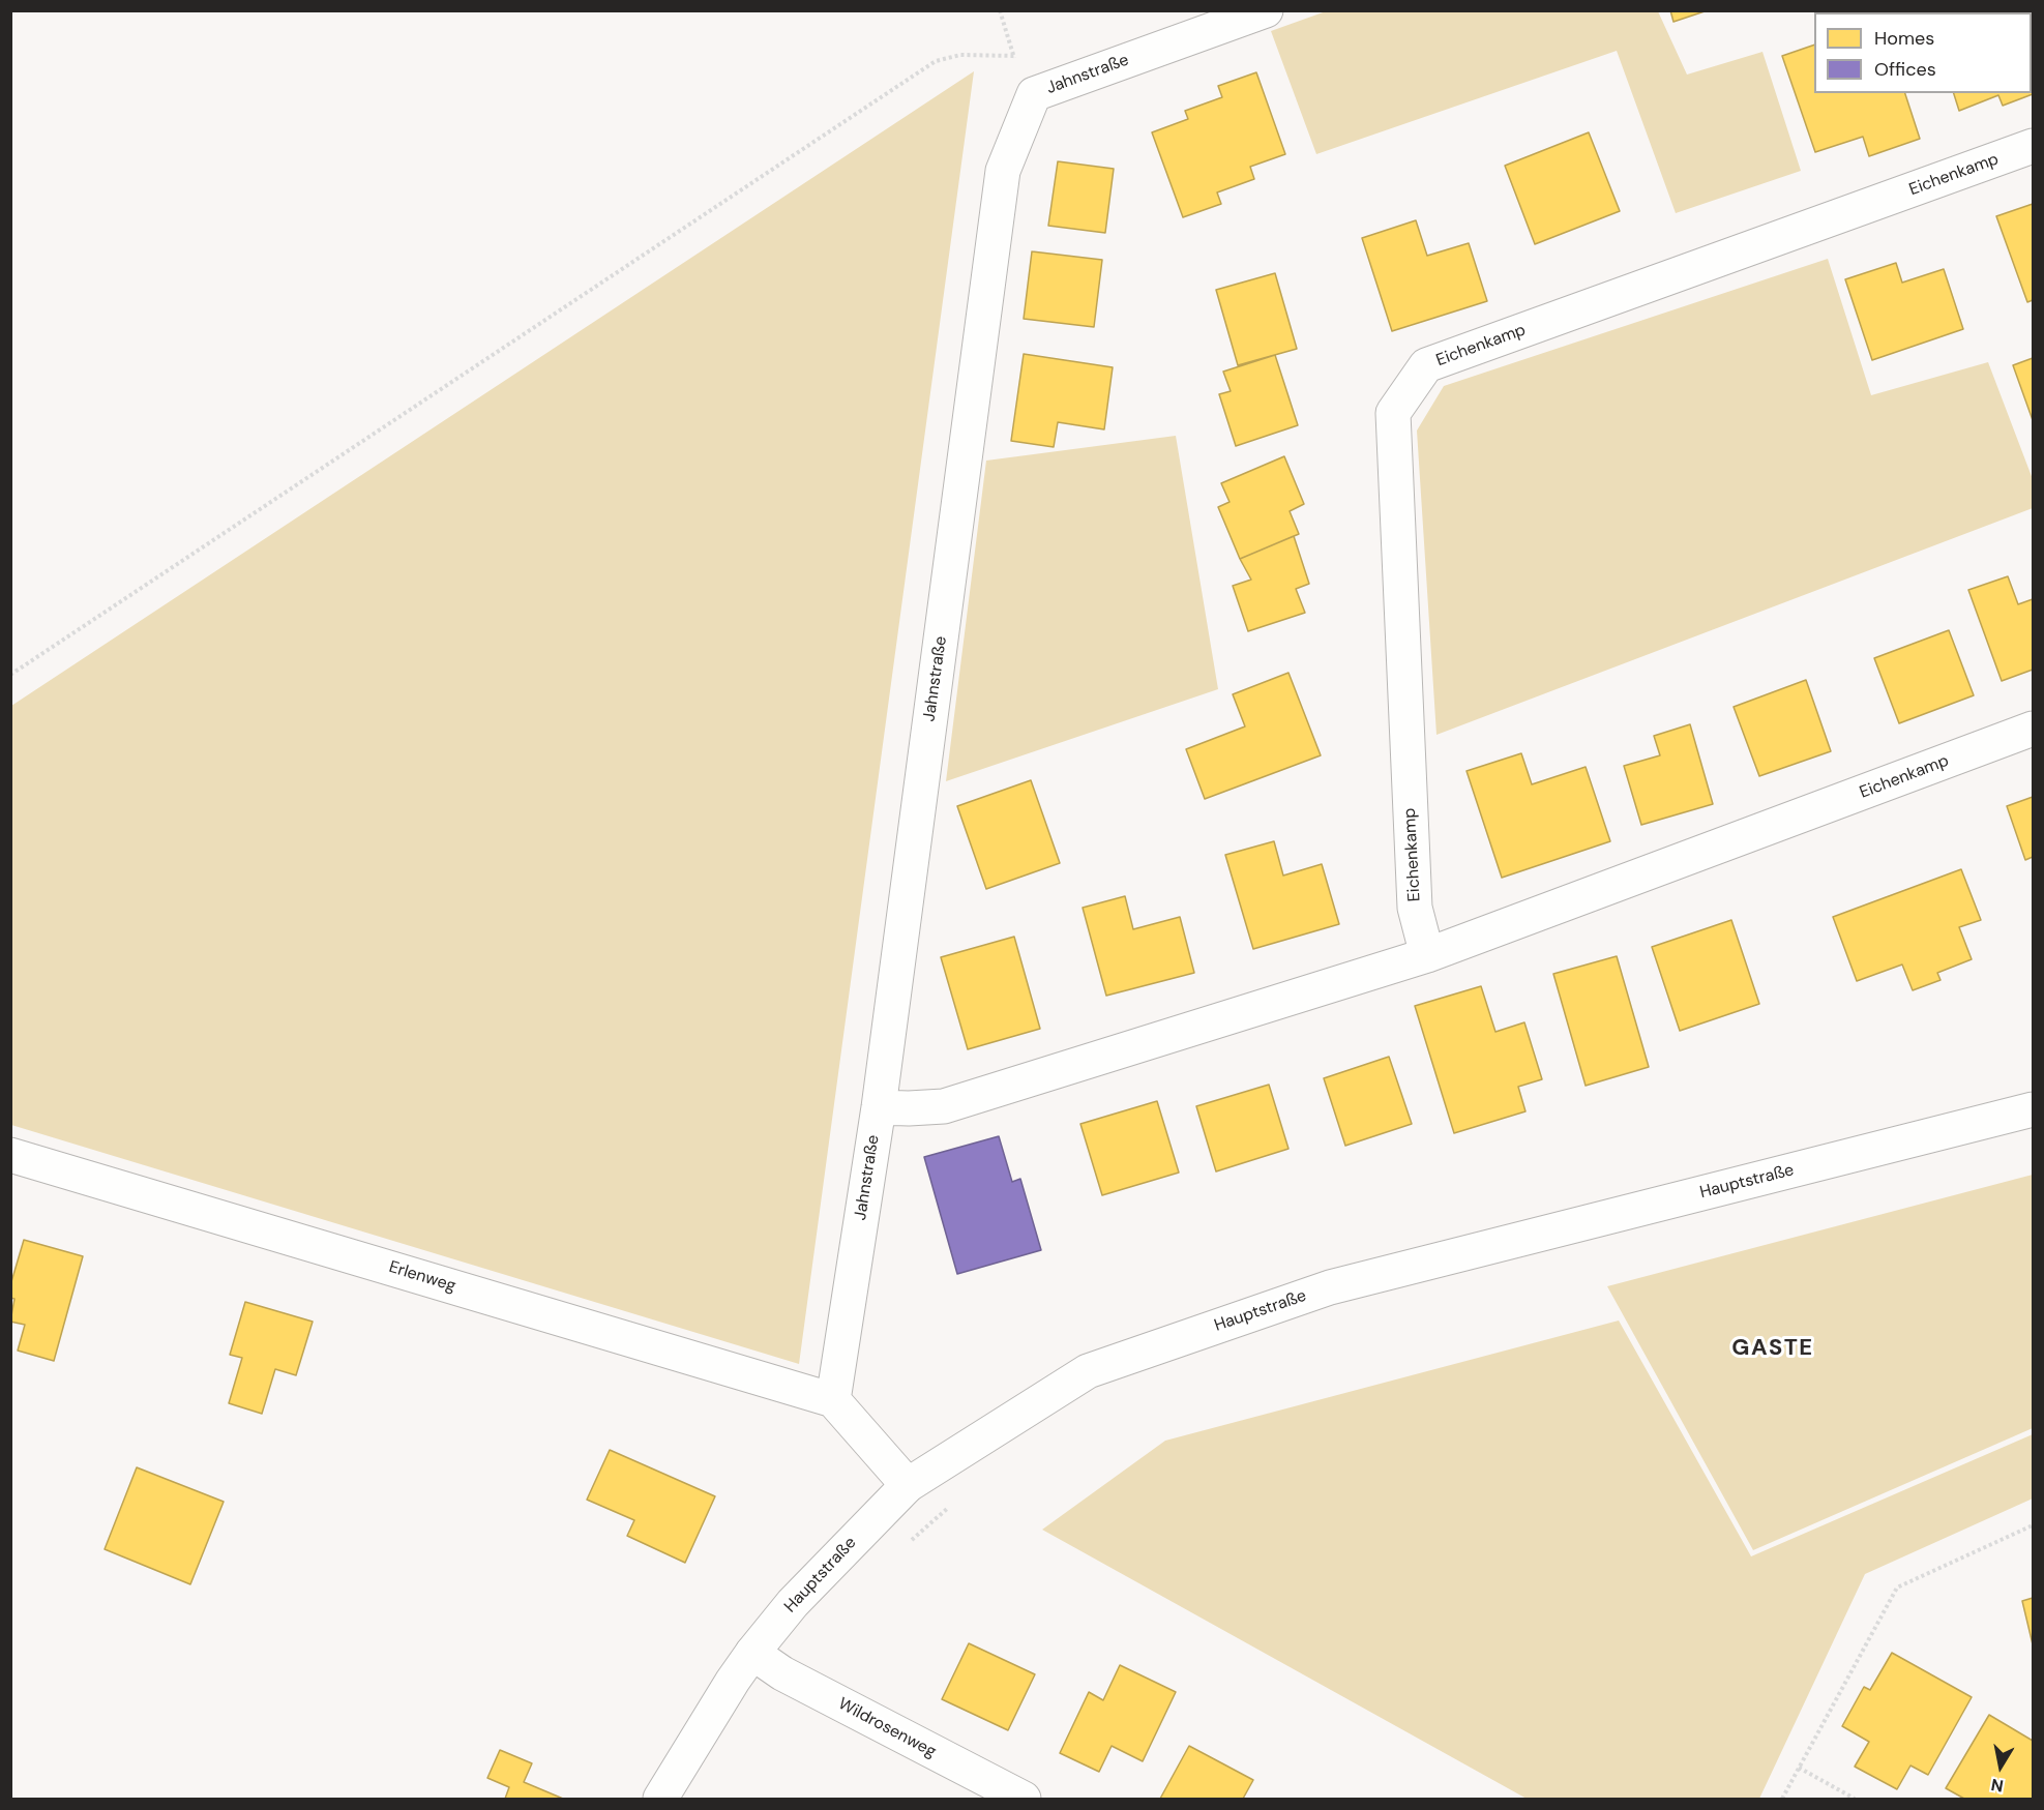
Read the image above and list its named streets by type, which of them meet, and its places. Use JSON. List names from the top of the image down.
{
  "streets": {
    "street": [
      "Jahnstraße",
      "Eichenkamp",
      "Hauptstraße",
      "Erlenweg",
      "Wildrosenweg"
    ]
  },
  "crossings": [
    ["Jahnstraße", "Eichenkamp"],
    ["Jahnstraße", "Erlenweg"],
    ["Hauptstraße", "Wildrosenweg"]
  ],
  "districts": ["GASTE"],
  "legend": ["Homes", "Offices"],
  "north": "bottom"
}
